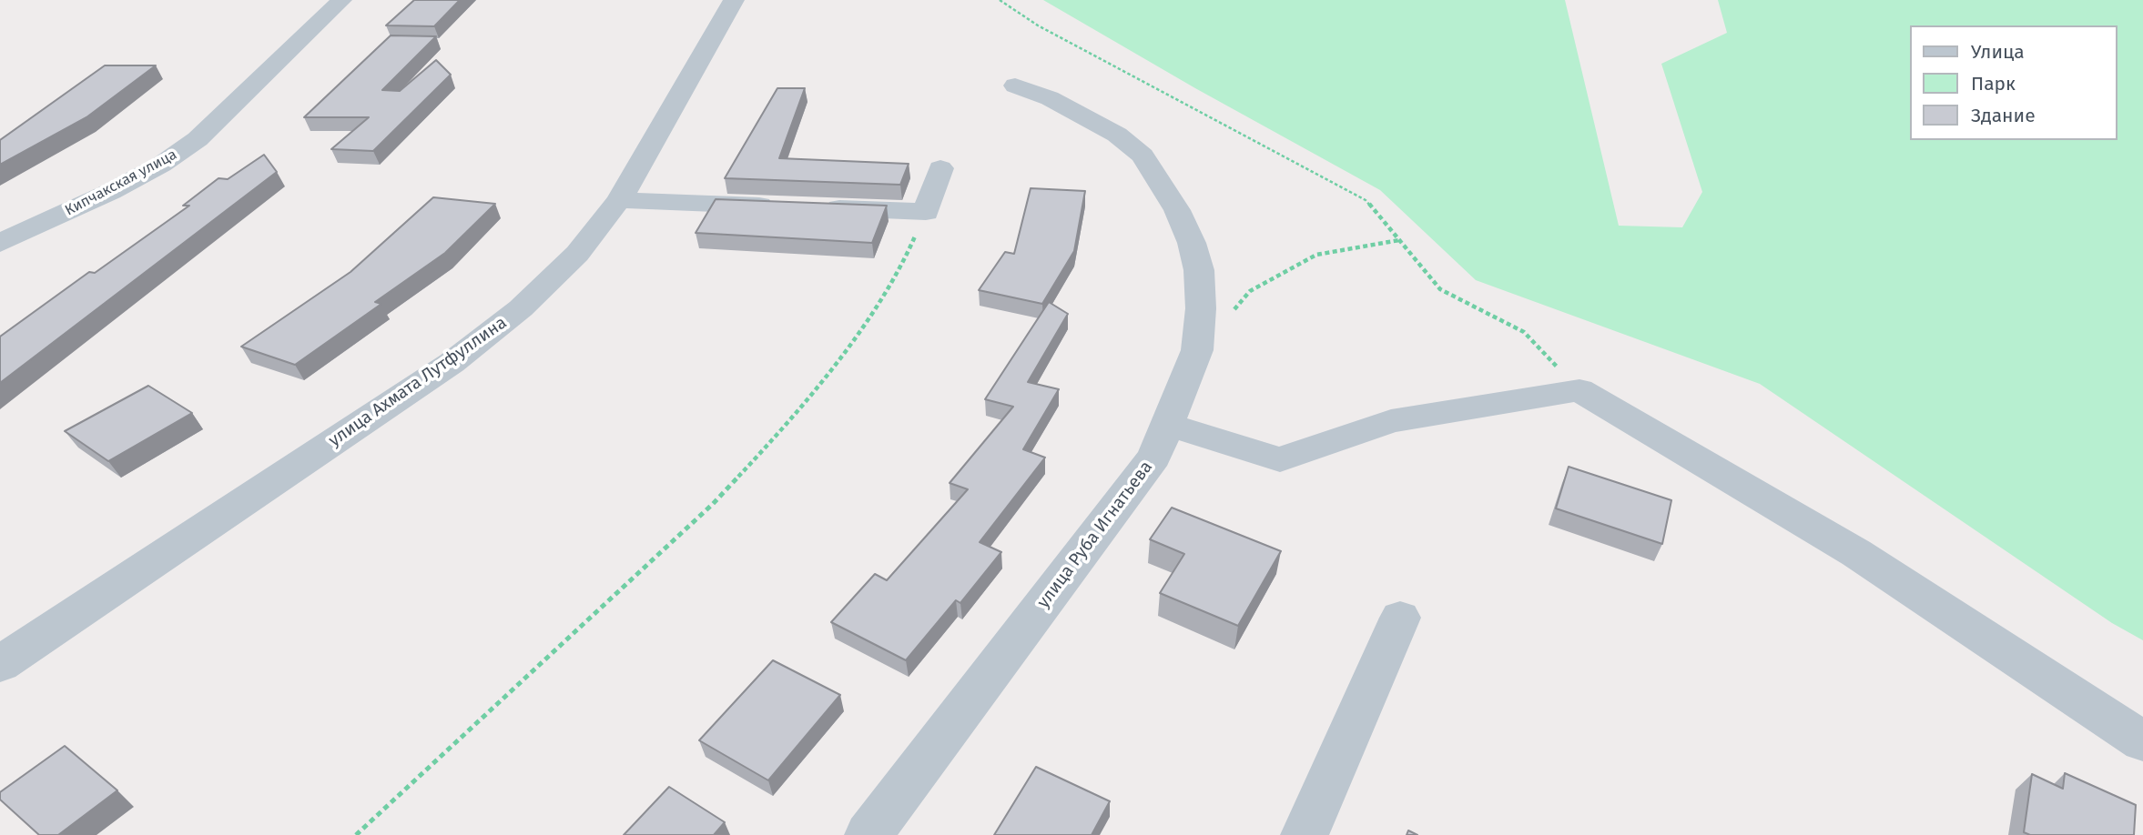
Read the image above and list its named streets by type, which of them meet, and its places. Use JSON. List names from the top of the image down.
{
  "streets": {
    "street": ["Кипчакская улица", "улица Ахмата Лутфуллина", "улица Руба Игнатьева"]
  },
  "legend": ["Улица", "Парк", "Здание"]
}
